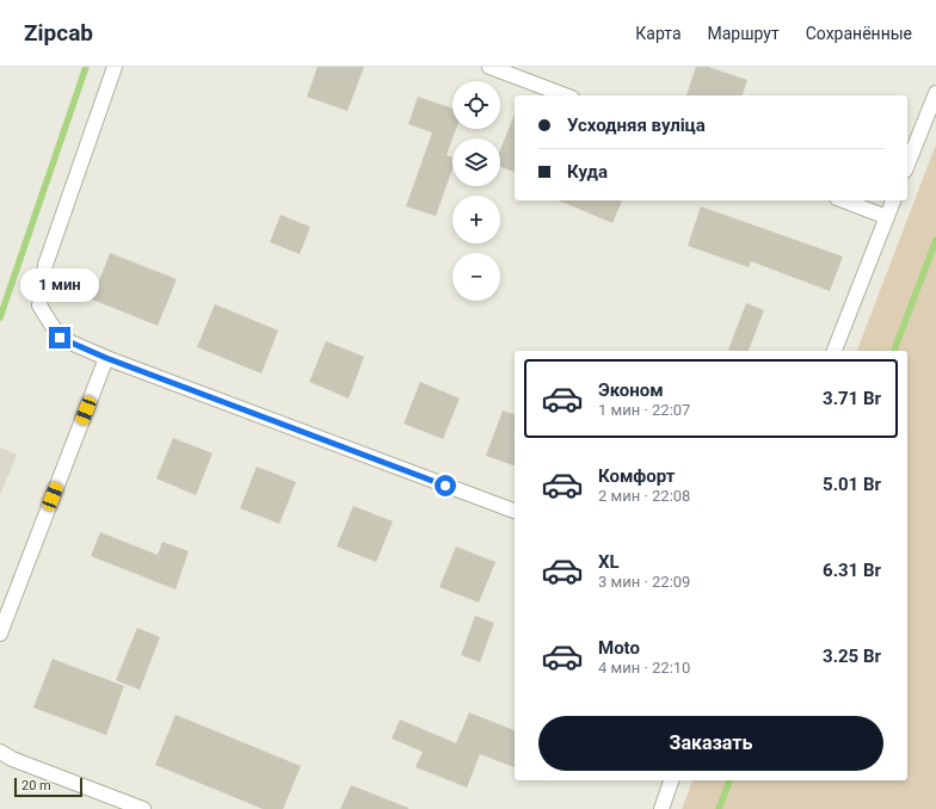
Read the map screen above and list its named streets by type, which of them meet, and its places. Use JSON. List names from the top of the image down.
{
  "scale_bar": "20 m",
  "page": {
    "header": "Zipcab",
    "nav": ["Карта", "Маршрут", "Сохранённые"],
    "map_buttons": ["+", "−"],
    "banner": ["Усходняя вуліца", "Куда"],
    "bubble": "1 мин",
    "list": [
      {
        "name": "Эконом",
        "note": "1 мин · 22:07",
        "value": "3.71 Br"
      },
      {
        "name": "Комфорт",
        "note": "2 мин · 22:08",
        "value": "5.01 Br"
      },
      {
        "name": "XL",
        "note": "3 мин · 22:09",
        "value": "6.31 Br"
      },
      {
        "name": "Moto",
        "note": "4 мин · 22:10",
        "value": "3.25 Br"
      }
    ],
    "buttons": "Заказать",
    "scale": "20 m"
  }
}
